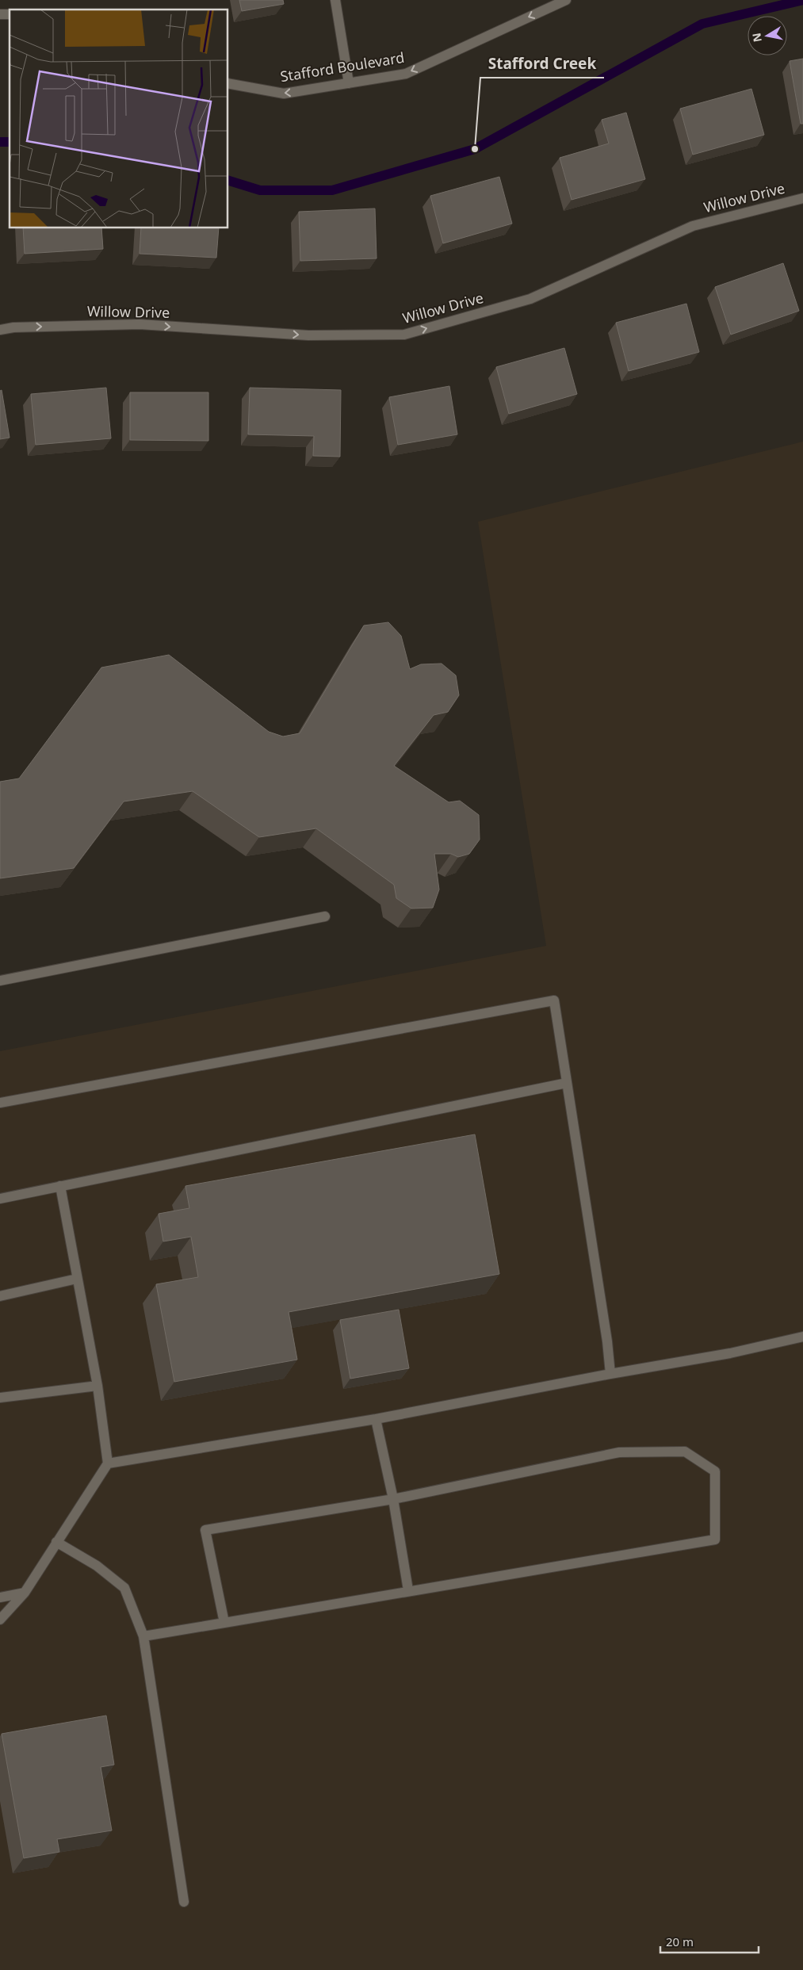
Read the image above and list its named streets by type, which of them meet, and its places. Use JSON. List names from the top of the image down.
{
  "streets": {
    "street": ["Stafford Boulevard", "Willow Drive"]
  },
  "one_way": ["Stafford Boulevard", "Willow Drive"],
  "places": ["Stafford Creek"],
  "scale_bar": "20 m",
  "north": "left"
}
